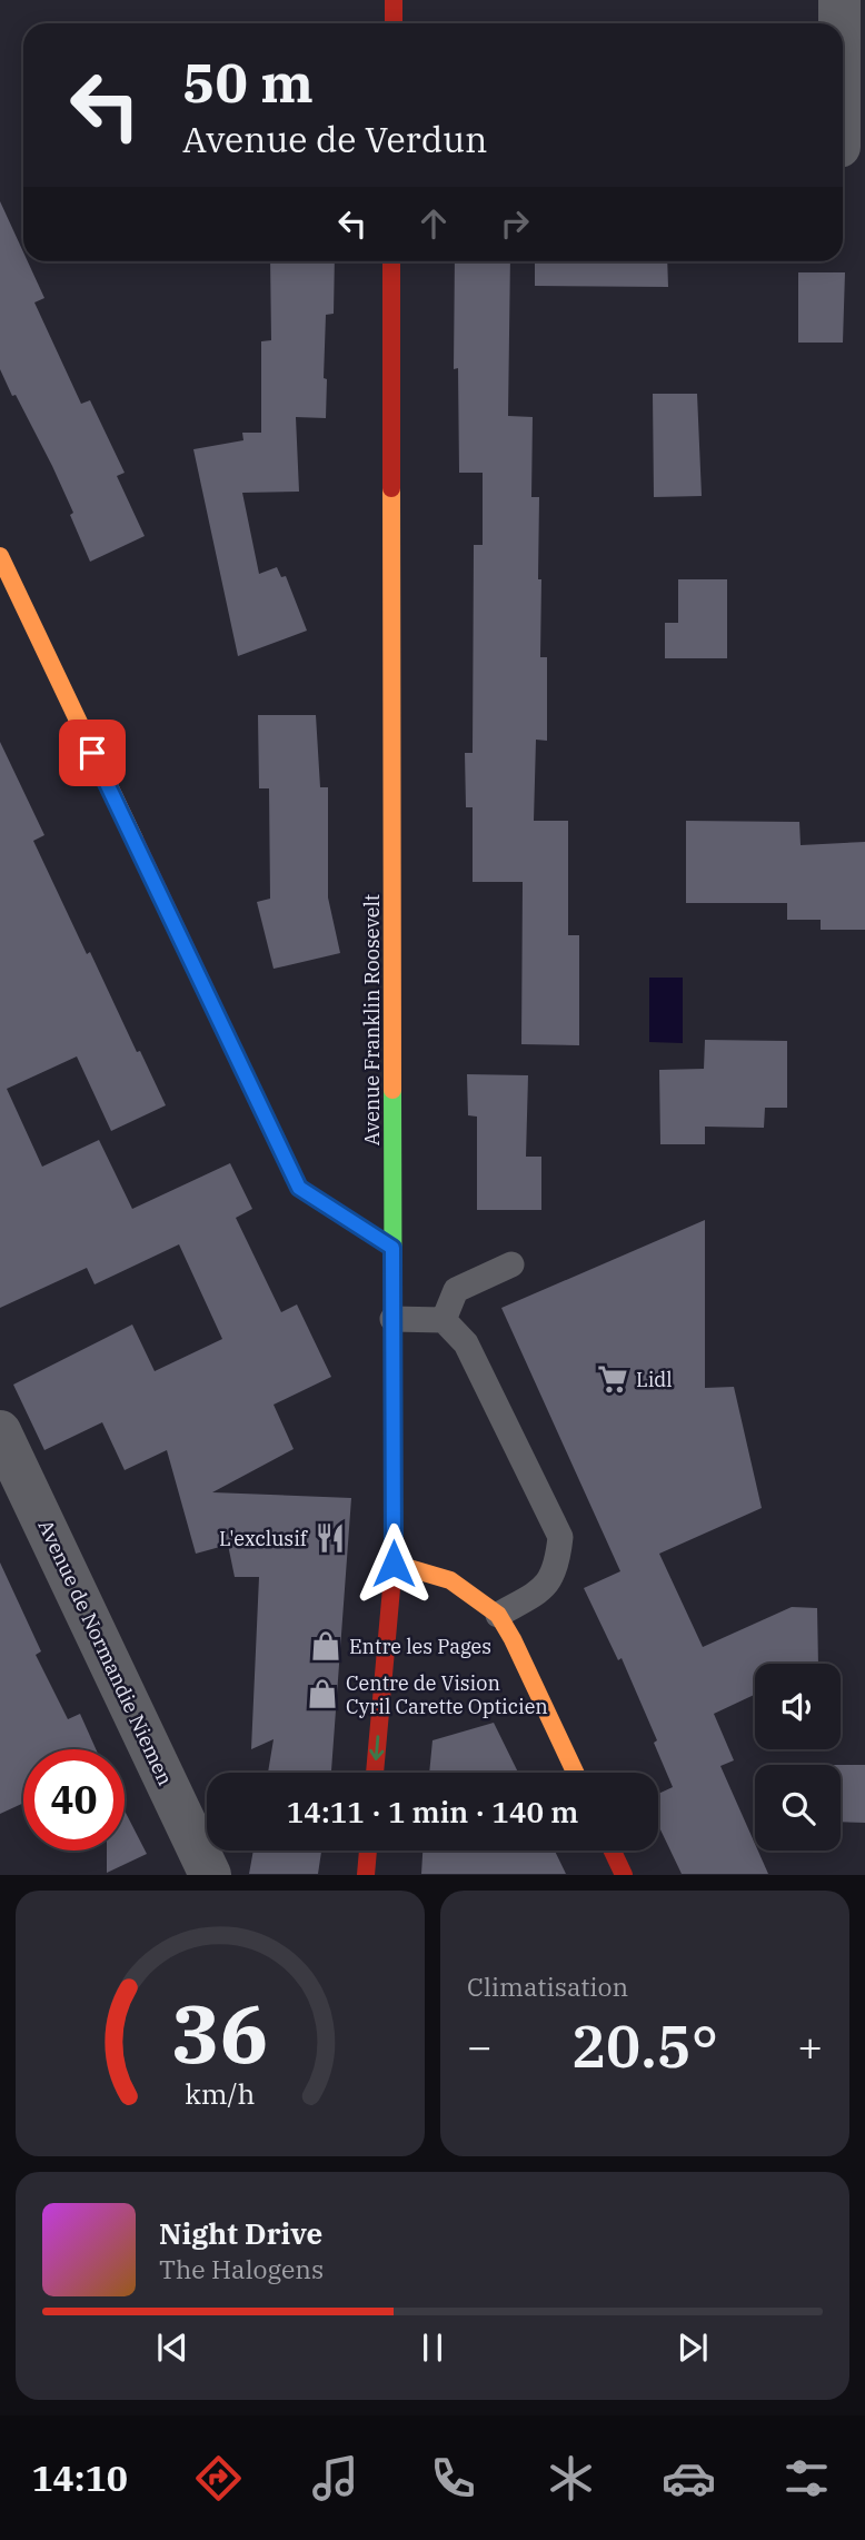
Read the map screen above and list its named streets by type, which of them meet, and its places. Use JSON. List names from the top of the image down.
{
  "streets": {
    "street": ["Avenue Franklin Roosevelt", "Avenue de Normandie Niemen"]
  },
  "places": {
    "supermarket": ["Lidl"],
    "restaurant": ["L'exclusif"],
    "shop": ["Entre les Pages", "Centre de Vision Cyril Carette Opticien"]
  },
  "page": {
    "turn": ["50 m", "Avenue de Verdun"],
    "limit": "40",
    "trip": "14:11 · 1 min · 140 m",
    "tile": "Climatisation",
    "heat": ["−", "20.5°", "+"],
    "song": ["Night Drive", "The Halogens"],
    "tabs": "14:10",
    "gauge": ["36", "km/h"]
  }
}
